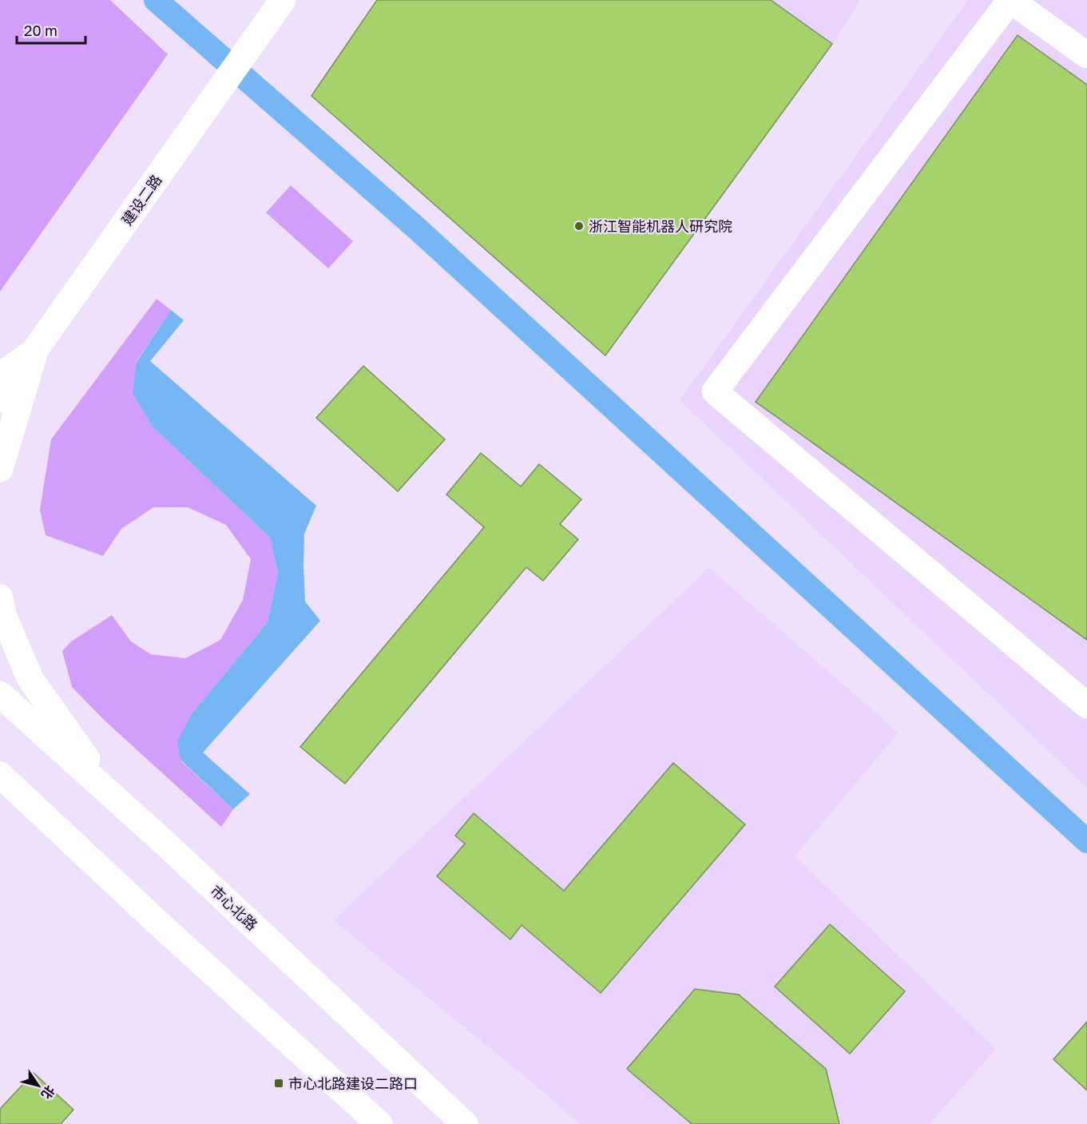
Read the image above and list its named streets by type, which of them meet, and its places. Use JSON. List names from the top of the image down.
{
  "streets": {
    "main road": ["建设二路", "市心北路"]
  },
  "places": {
    "other": ["浙江智能机器人研究院"],
    "transit": ["市心北路建设二路口"]
  },
  "scale_bar": "20 m",
  "north": "bottom right"
}
